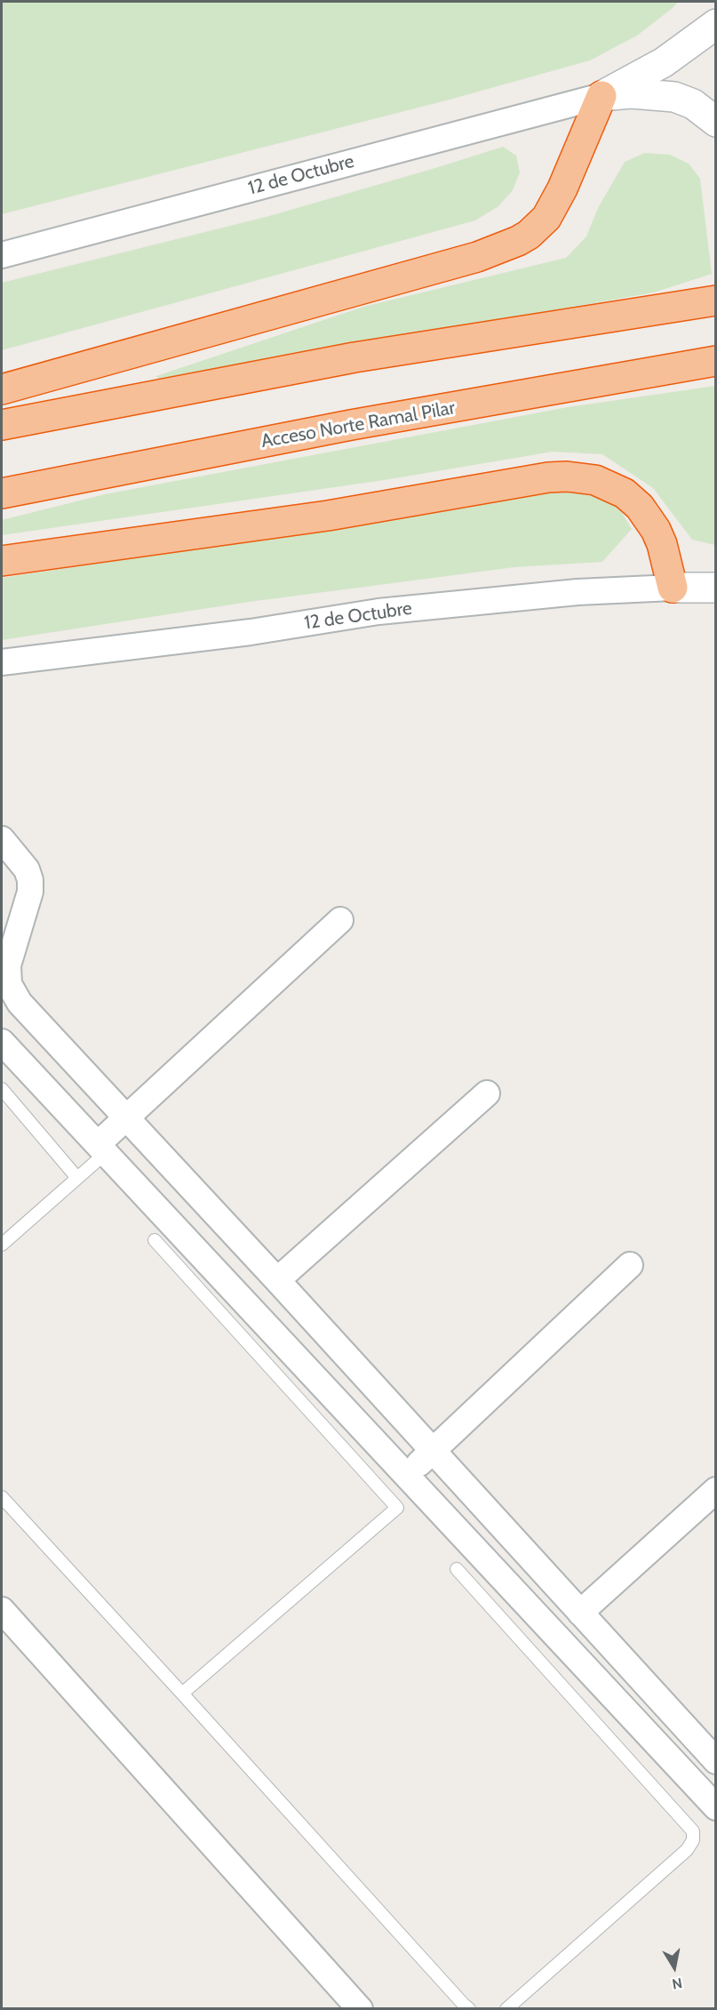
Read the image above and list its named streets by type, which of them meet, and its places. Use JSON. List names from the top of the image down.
{
  "streets": {
    "highway": ["Acceso Norte Ramal Pilar"],
    "street": ["12 de Octubre"]
  },
  "north": "bottom"
}
